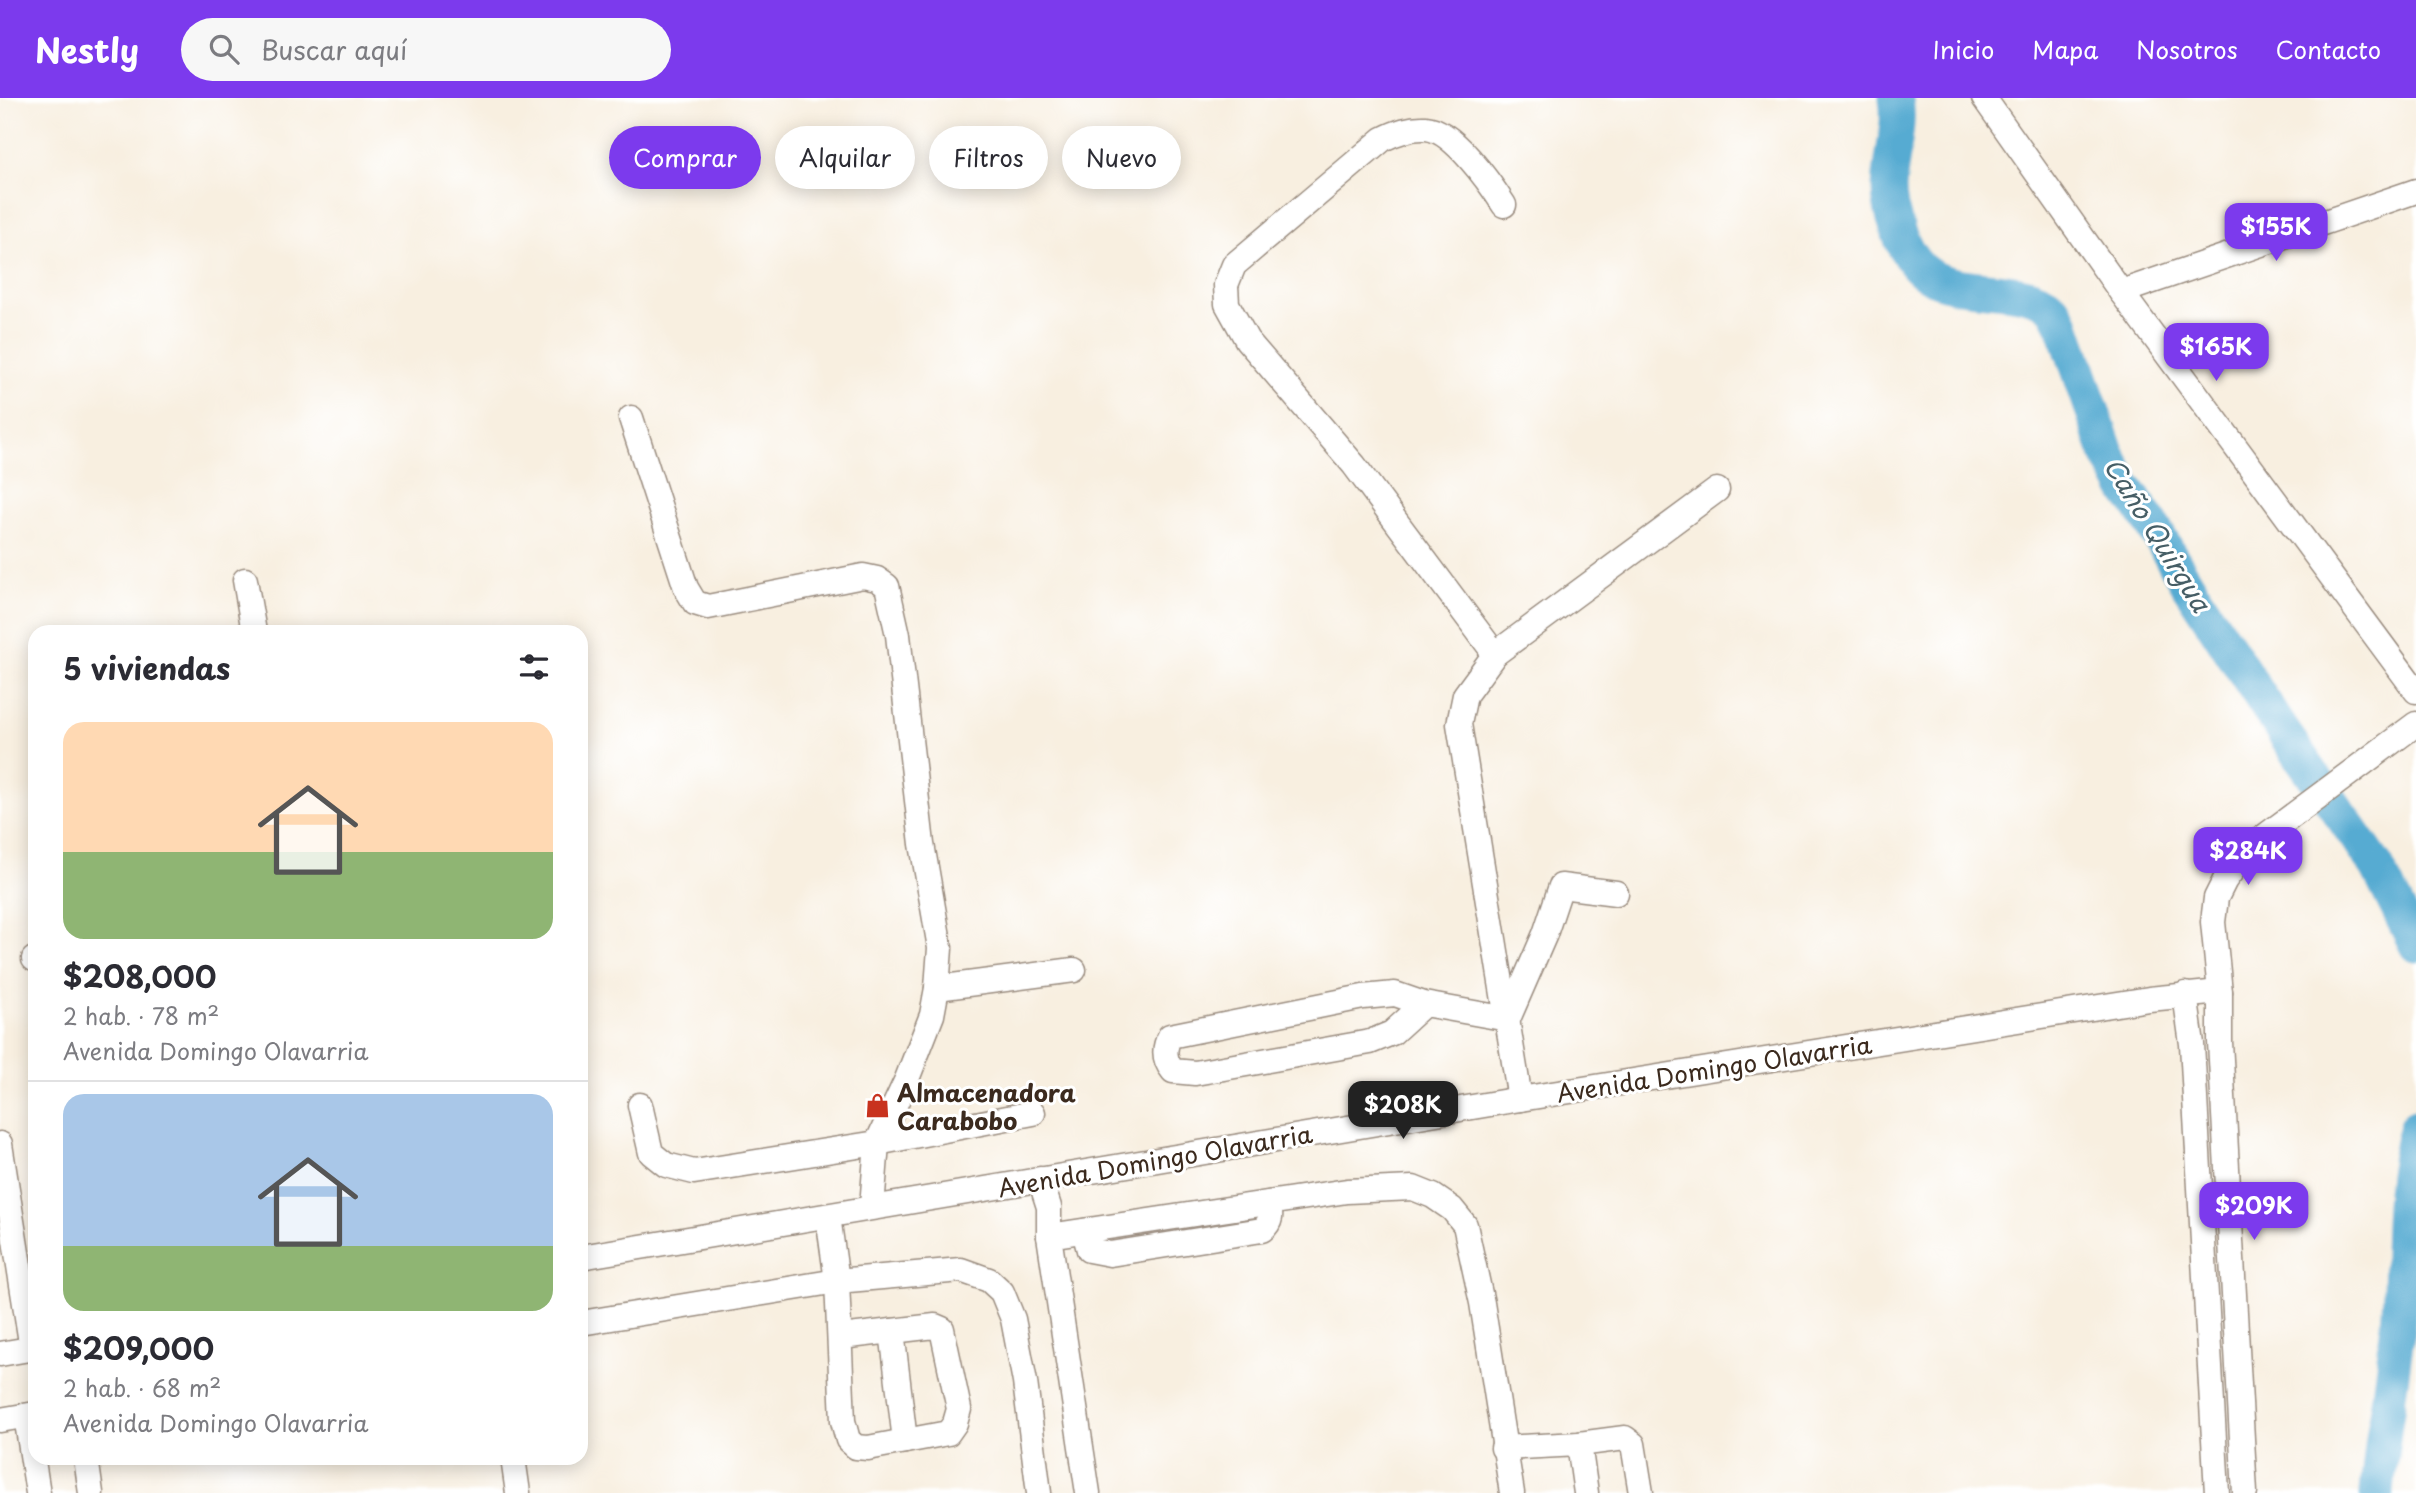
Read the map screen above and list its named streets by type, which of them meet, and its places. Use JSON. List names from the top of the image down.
{
  "streets": {
    "street": ["Avenida Domingo Olavarria"]
  },
  "water": ["Caño Quirgua"],
  "places": {
    "shop": ["Almacenadora Carabobo"]
  },
  "page": {
    "header": "Nestly",
    "search": "Buscar aquí",
    "nav": [
      "Inicio",
      "Mapa",
      "Nosotros",
      "Contacto"
    ],
    "chip": [
      "Comprar",
      "Alquilar",
      "Filtros",
      "Nuevo"
    ],
    "price": [
      "$155K",
      "$165K",
      "$284K",
      "$208K",
      "$209K"
    ],
    "heading": "5 viviendas",
    "list": [
      {
        "name": "$208,000",
        "note": "2 hab. · 78 m² · Avenida Domingo Olavarria"
      },
      {
        "name": "$209,000",
        "note": "2 hab. · 68 m² · Avenida Domingo Olavarria"
      }
    ]
  }
}
